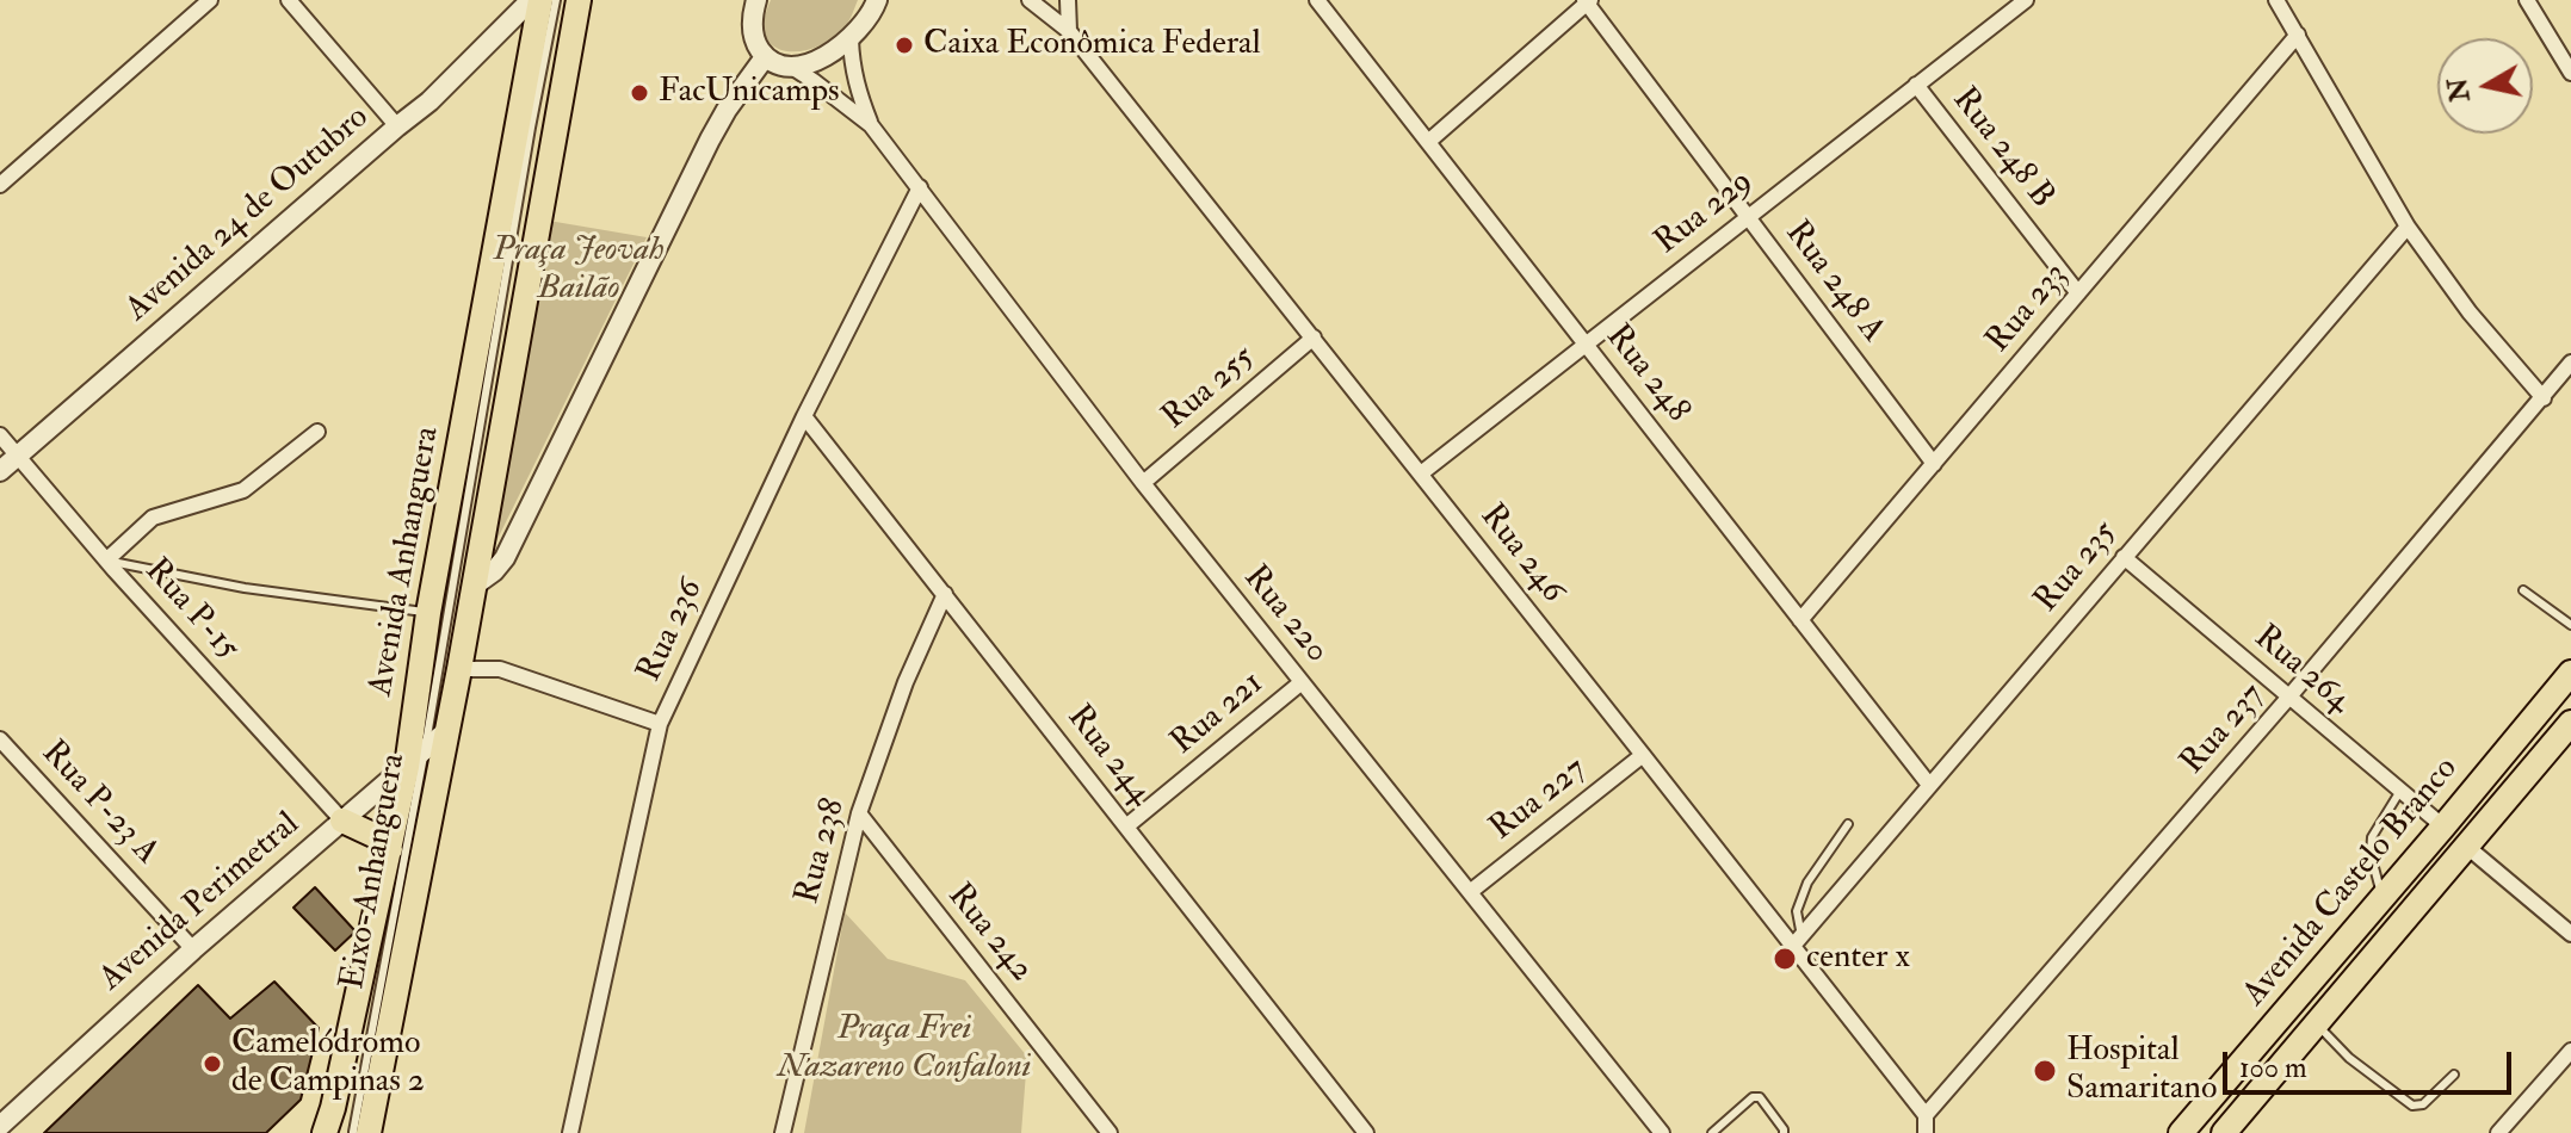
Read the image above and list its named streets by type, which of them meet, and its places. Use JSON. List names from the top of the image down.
{
  "streets": {
    "main road": ["Avenida Anhanguera", "Avenida Castelo Branco"],
    "street": [
      "Rua 248 B",
      "Rua 229",
      "Avenida 24 de Outubro",
      "Rua 248 A",
      "Rua 233",
      "Rua 248",
      "Rua 255",
      "Rua 246",
      "Rua 235",
      "Rua P-15",
      "Rua 220",
      "Rua 236",
      "Rua 264",
      "Rua 221",
      "Rua 237",
      "Rua 244",
      "Rua 227",
      "Rua P-23 A",
      "Rua 238",
      "Avenida Perimetral",
      "Rua 242"
    ],
    "lane": ["Eixo-Anhanguera"]
  },
  "crossings": [
    ["Rua 248 B", "Rua 229"],
    ["Rua 248 B", "Rua 233"],
    ["Rua 229", "Rua 248 A"],
    ["Rua 229", "Rua 248"],
    ["Rua 229", "Rua 246"],
    ["Avenida 24 de Outubro", "Rua P-15"],
    ["Rua 248 A", "Rua 233"],
    ["Rua 233", "Rua 248"],
    ["Rua 248", "Rua 235"],
    ["Rua 255", "Rua 246"],
    ["Rua 255", "Rua 220"],
    ["Rua 246", "Rua 235"],
    ["Rua 246", "Rua 237"],
    ["Rua 246", "Rua 227"],
    ["Avenida Anhanguera", "Eixo-Anhanguera"],
    ["Avenida Anhanguera", "Avenida Perimetral"],
    ["Rua 235", "Rua 264"],
    ["Rua P-15", "Avenida Perimetral"],
    ["Rua 220", "Rua 236"],
    ["Rua 220", "Rua 221"],
    ["Rua 220", "Rua 227"],
    ["Rua 236", "Rua 244"],
    ["Rua 264", "Rua 237"],
    ["Rua 264", "Avenida Castelo Branco"],
    ["Rua 221", "Rua 244"],
    ["Rua 244", "Rua 238"],
    ["Rua P-23 A", "Avenida Perimetral"],
    ["Rua 238", "Rua 242"],
    ["Eixo-Anhanguera", "Avenida Perimetral"]
  ],
  "parks": ["Praça Jeovah Bailão", "Praça Frei Nazareno Confaloni"],
  "places": [
    "Caixa Econômica Federal",
    "FacUnicamps",
    "center x",
    "Camelódromo de Campinas 2",
    "Hospital Samaritano"
  ],
  "scale_bar": "100 m",
  "north": "left"
}
